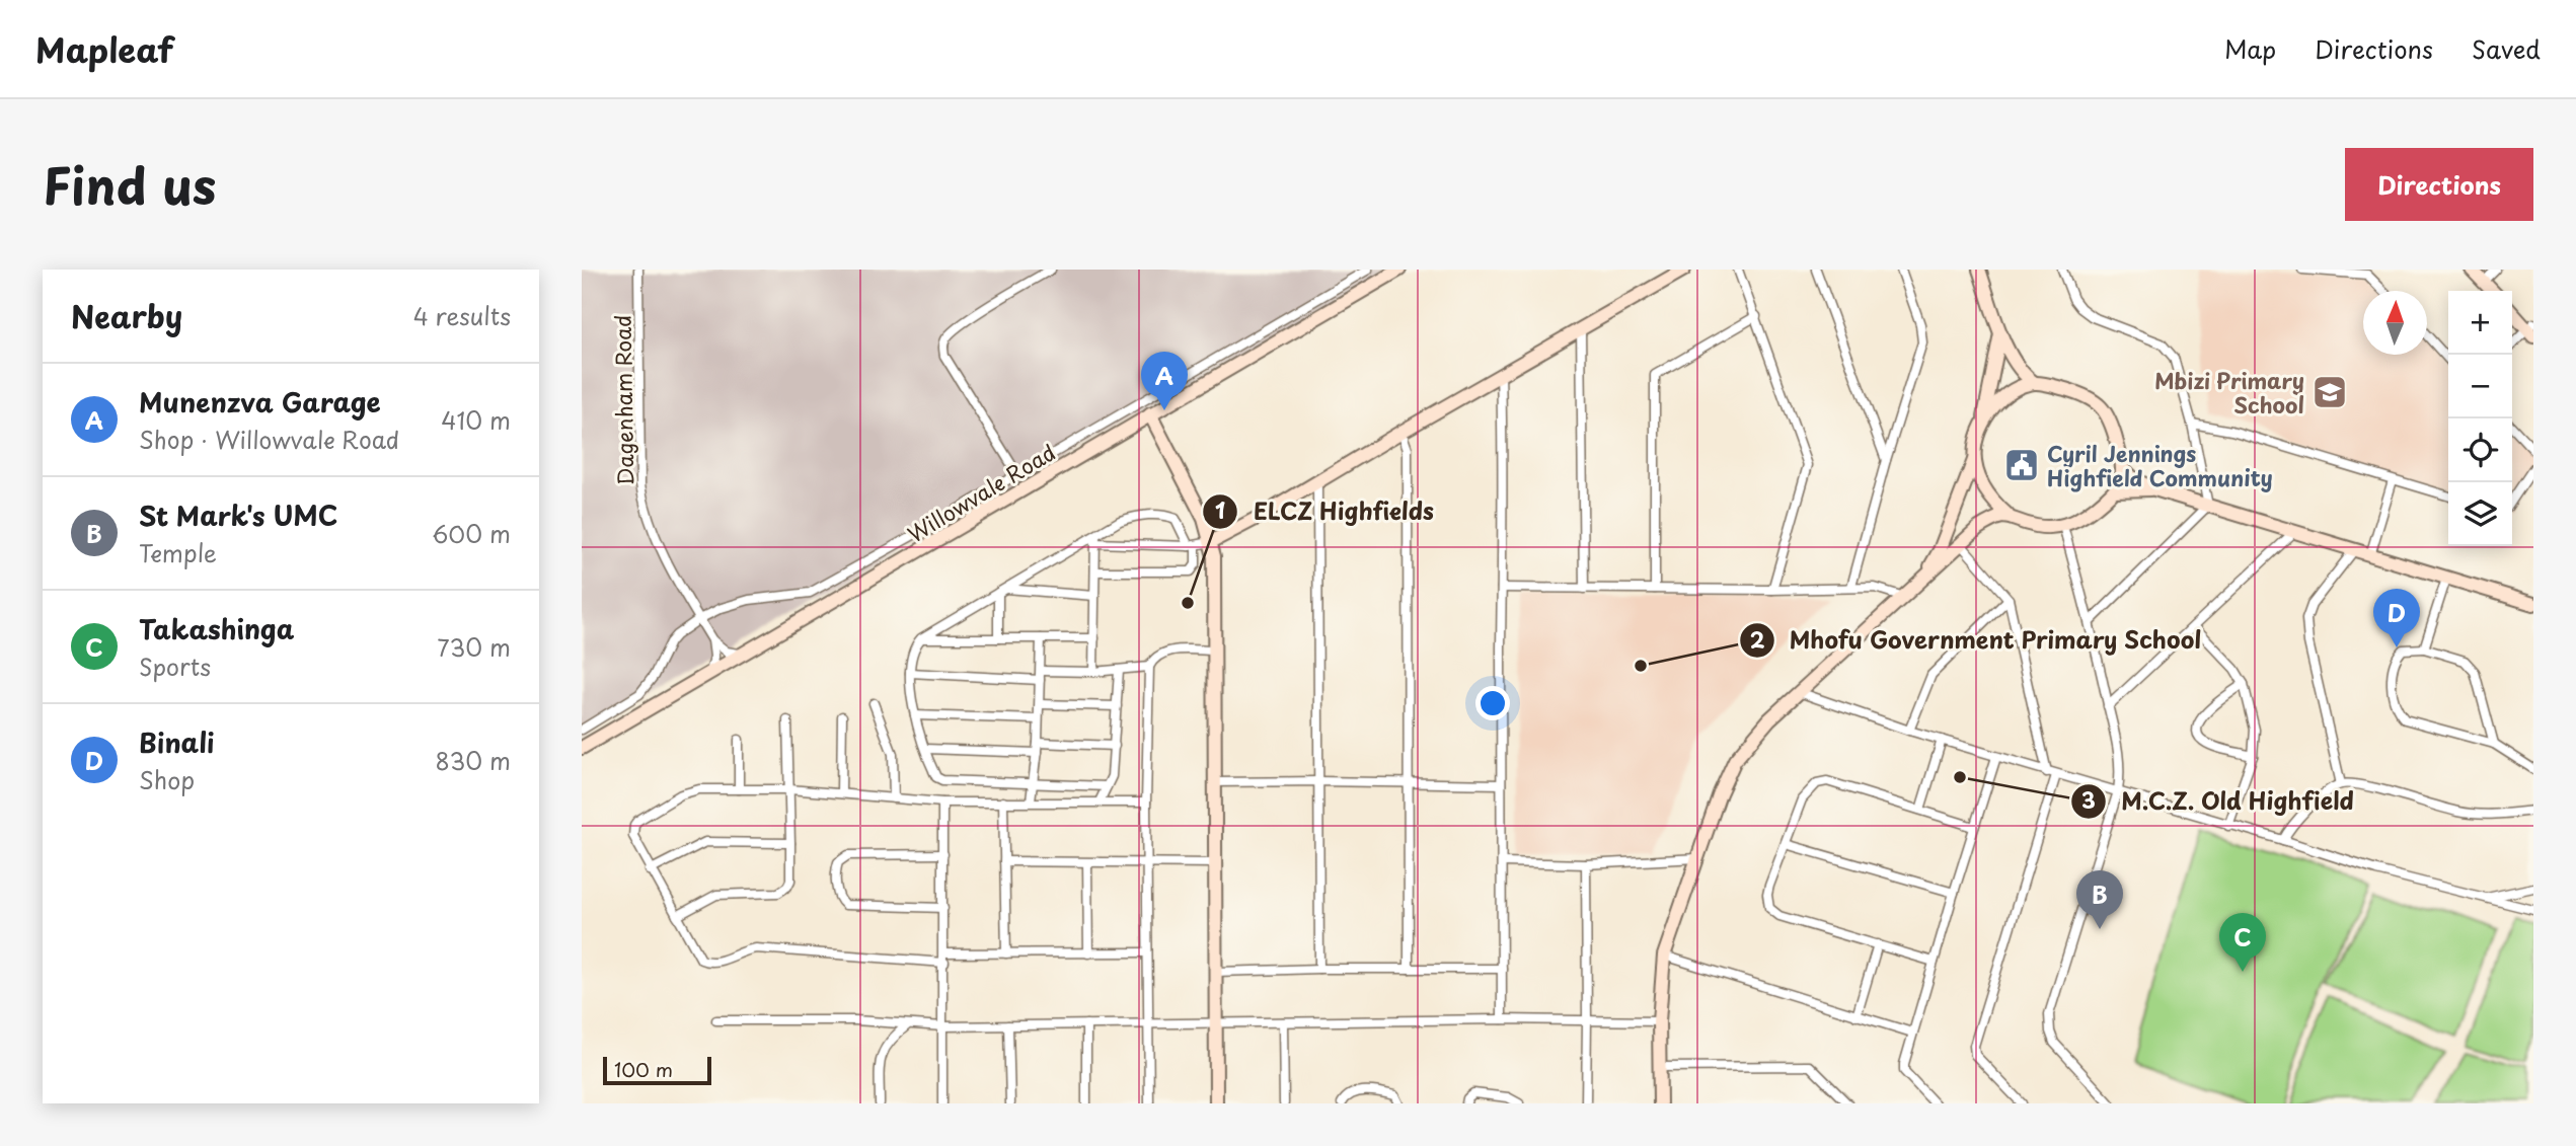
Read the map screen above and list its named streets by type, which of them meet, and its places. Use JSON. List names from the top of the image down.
{
  "streets": {
    "street": ["Dagenham Road", "Willowvale Road"]
  },
  "places": {
    "school or university": ["Mbizi Primary School"],
    "public building": ["Cyril Jennings Highfield Community"],
    "other": ["ELCZ Highfields", "Mhofu Government Primary School", "M.C.Z. Old Highfield"]
  },
  "scale_bar": "100 m",
  "north": "top",
  "page": {
    "header": "Mapleaf",
    "nav": ["Map", "Directions", "Saved"],
    "title": "Find us",
    "buttons": "Directions",
    "heading": ["Nearby", "4 results"],
    "map_buttons": ["+", "−"],
    "pins": [
      "A",
      "D",
      "B",
      "C"
    ],
    "list": [
      {
        "mark": "A",
        "name": "Munenzva Garage",
        "note": "Shop · Willowvale Road",
        "value": "410 m"
      },
      {
        "mark": "B",
        "name": "St Mark's UMC",
        "note": "Temple",
        "value": "600 m"
      },
      {
        "mark": "C",
        "name": "Takashinga",
        "note": "Sports",
        "value": "730 m"
      },
      {
        "mark": "D",
        "name": "Binali",
        "note": "Shop",
        "value": "830 m"
      }
    ],
    "scale": "100 m"
  }
}
